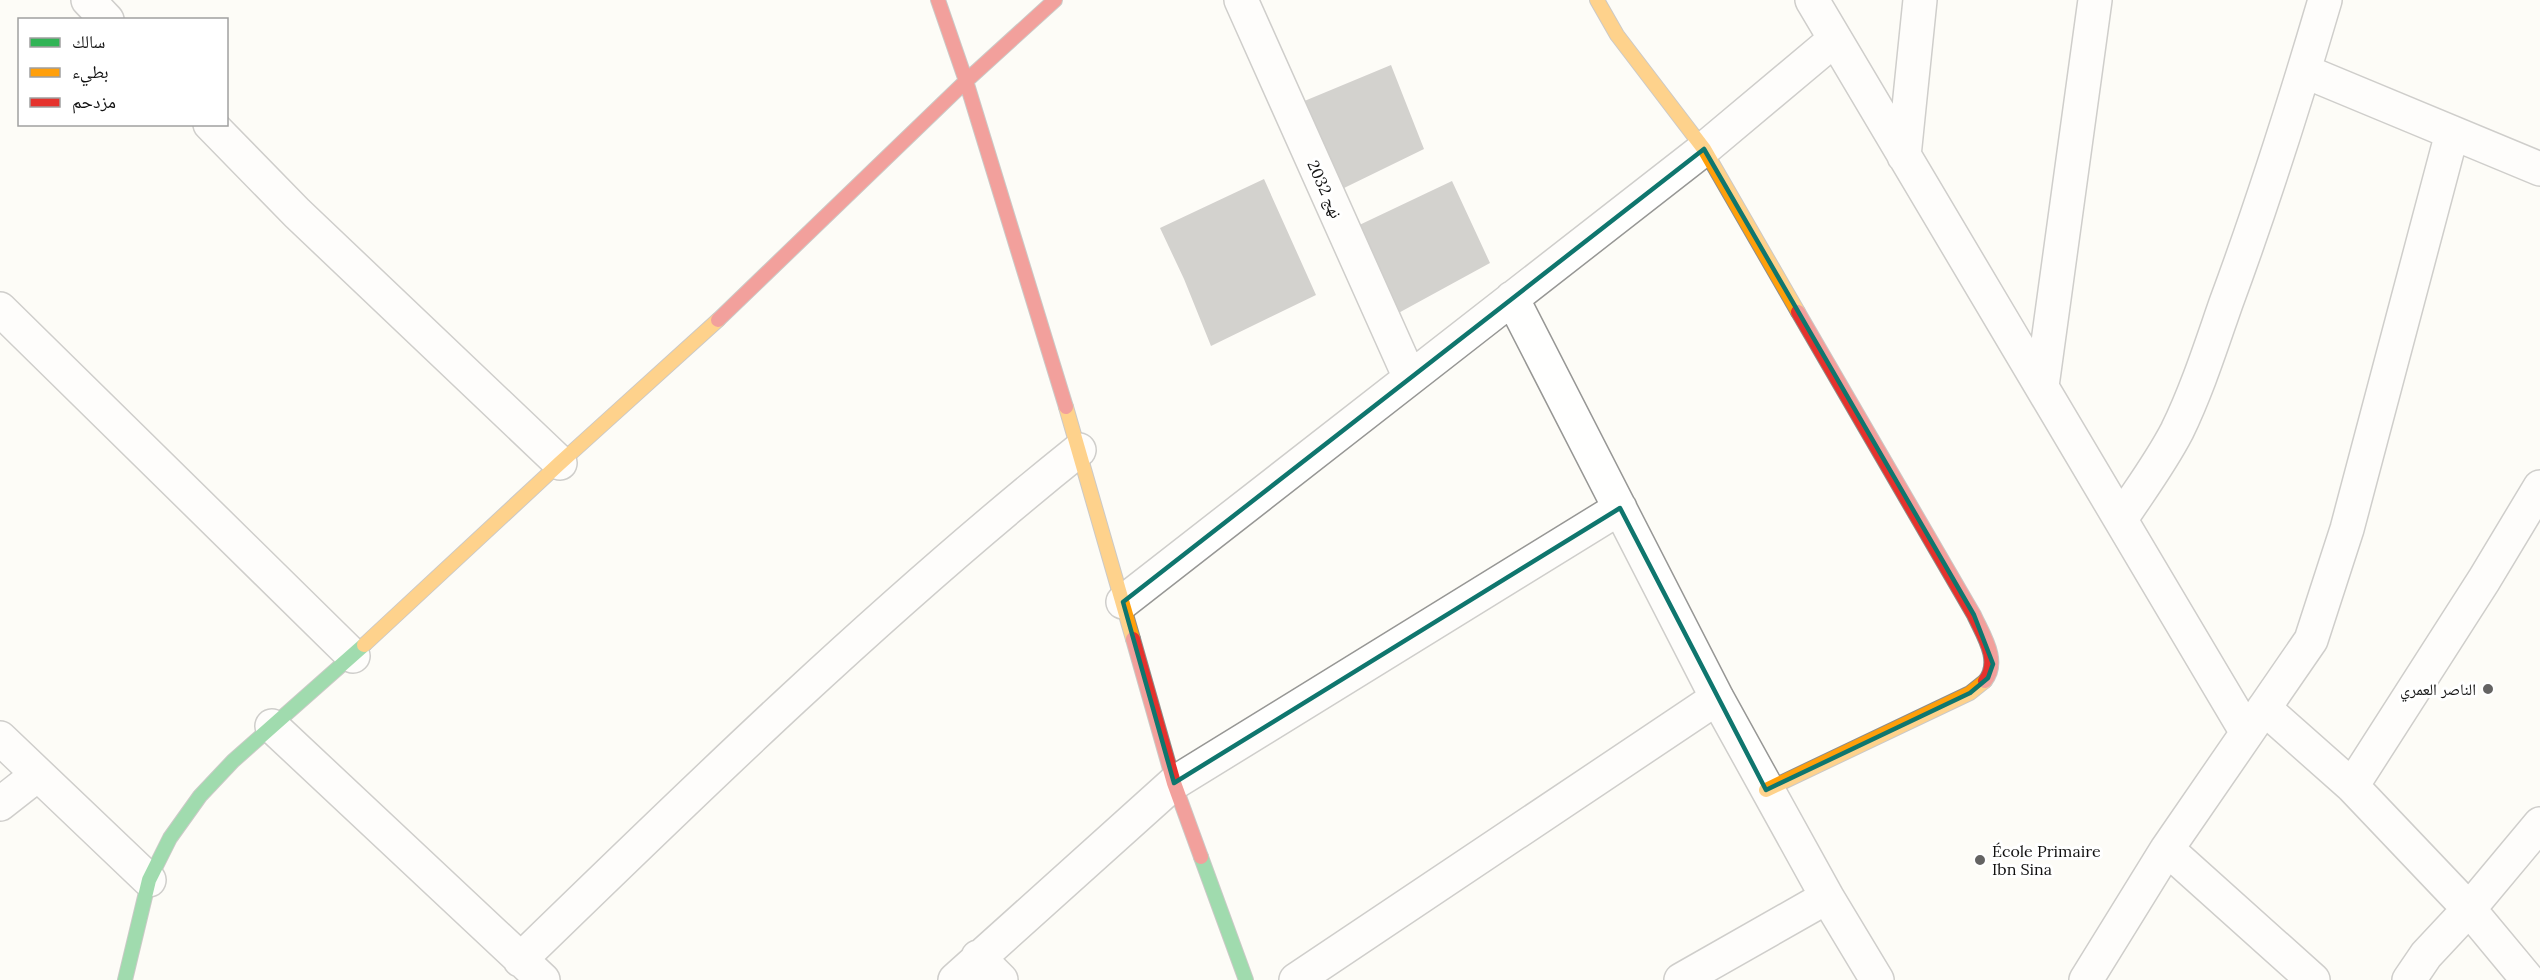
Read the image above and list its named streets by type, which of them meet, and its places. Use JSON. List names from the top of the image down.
{
  "streets": {
    "street": ["نهج 2032"]
  },
  "places": ["الناصر العمري", "École Primaire Ibn Sina"],
  "legend": ["سالك", "بطيء", "مزدحم"]
}
